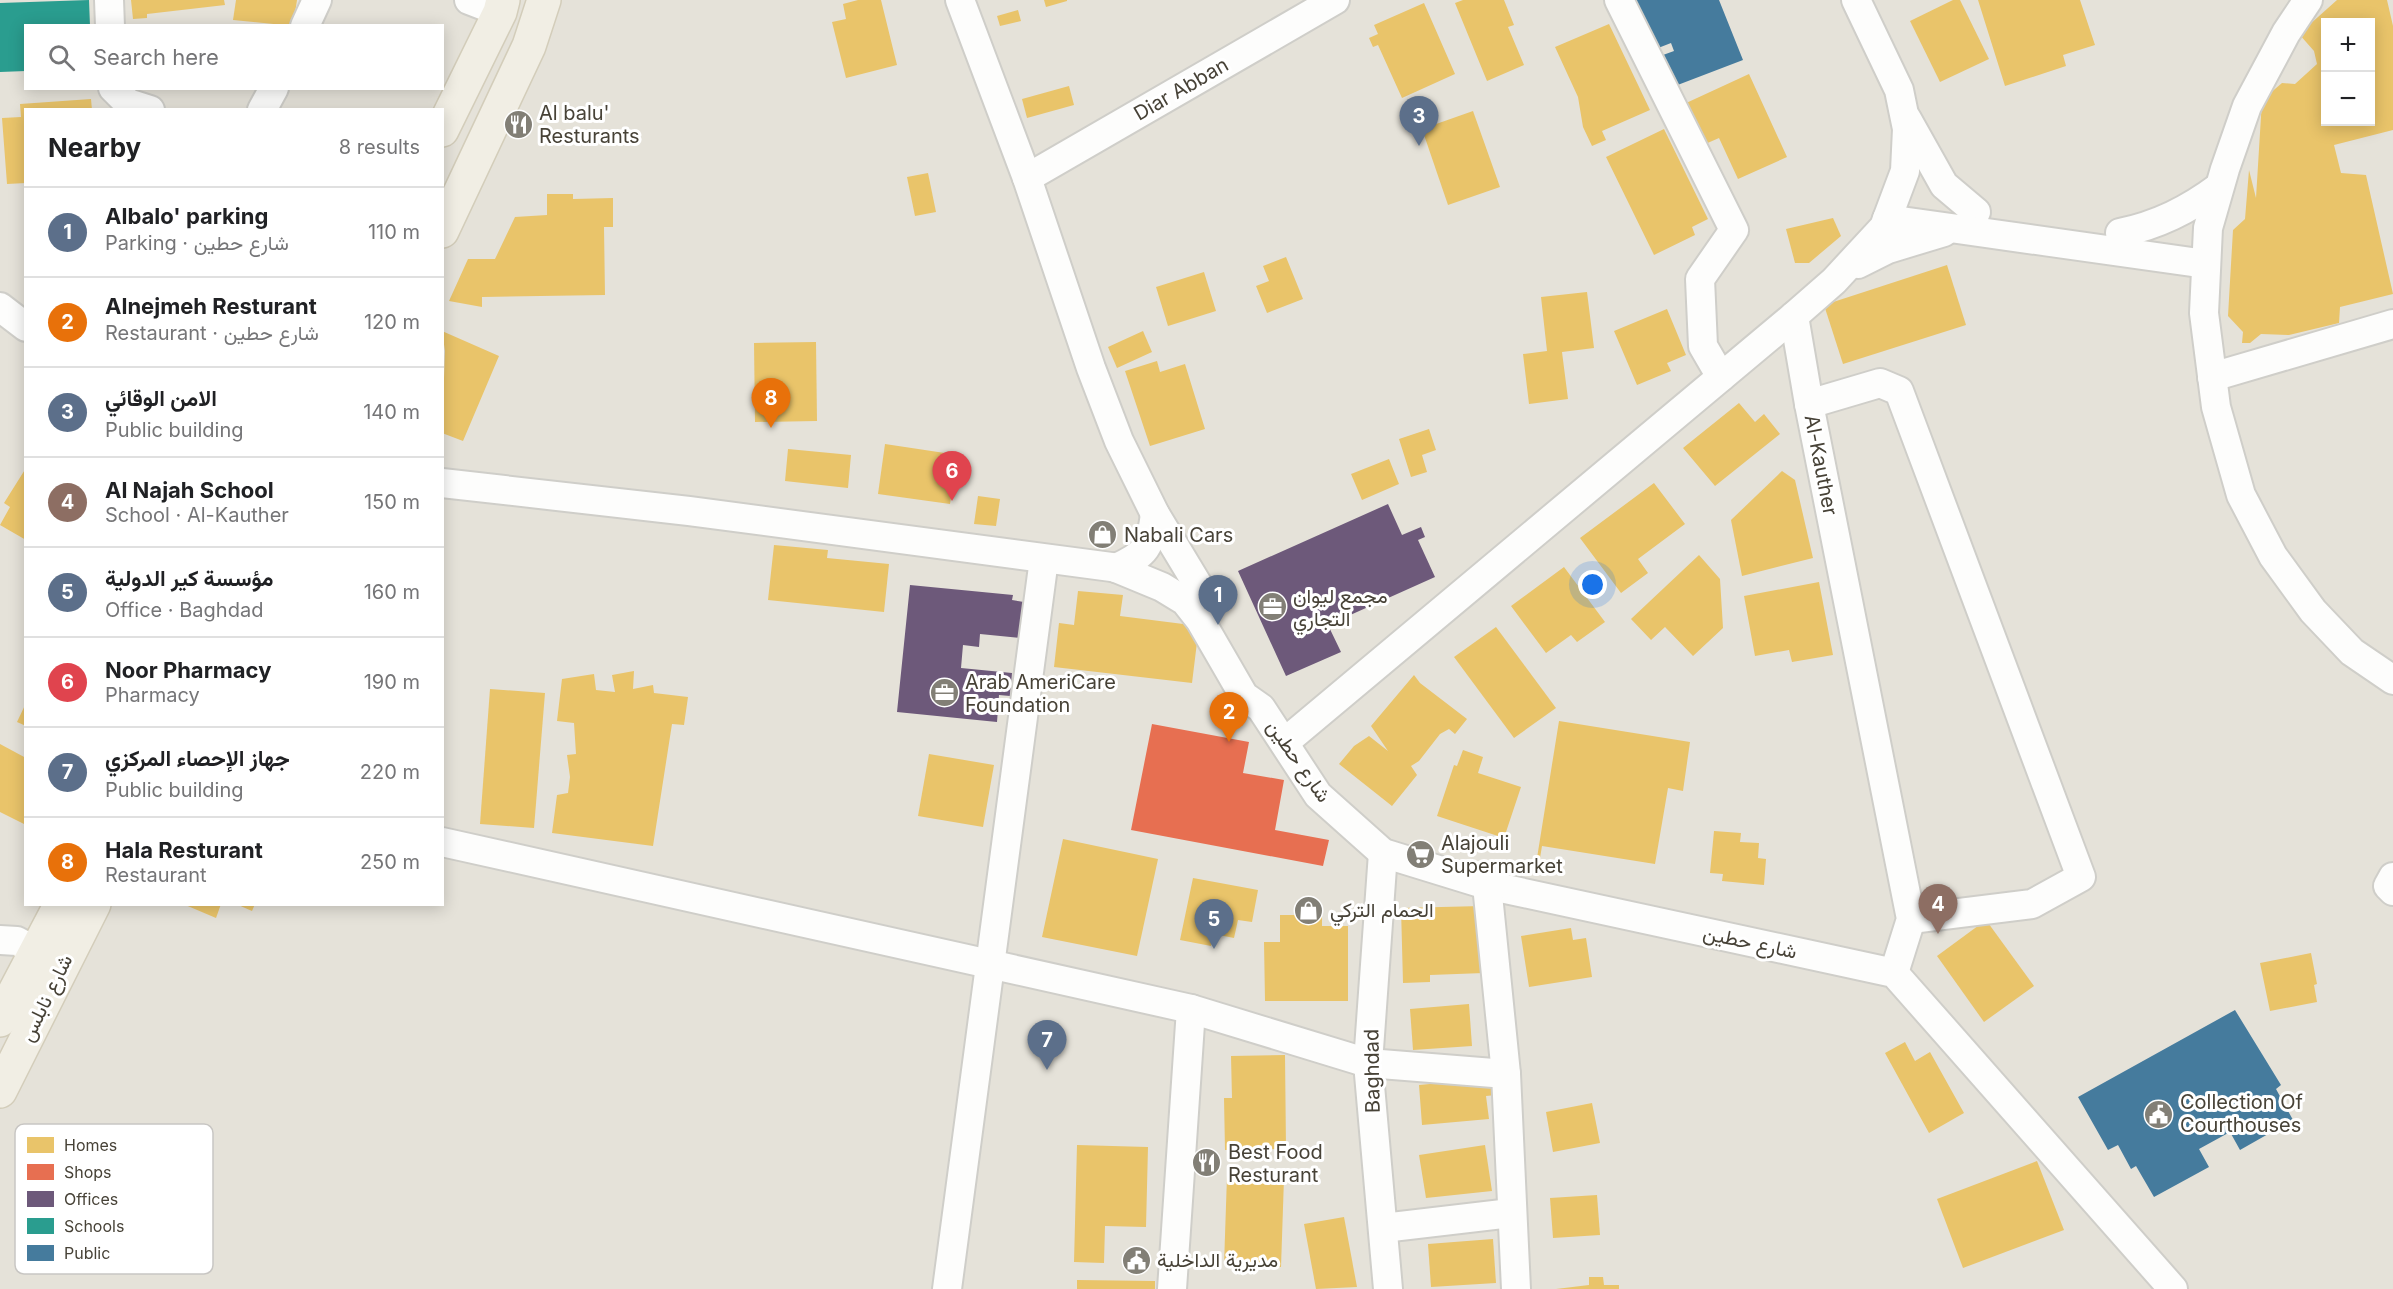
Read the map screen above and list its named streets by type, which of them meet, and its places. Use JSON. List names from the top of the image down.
{
  "streets": {
    "main road": ["شارع نابلس"],
    "street": [
      "Diar Abban",
      "Al-Kauther",
      "شارع حطين",
      "Baghdad"
    ]
  },
  "crossings": [
    ["Al-Kauther", "شارع حطين"],
    ["شارع حطين", "Baghdad"]
  ],
  "places": {
    "restaurant": ["Al balu' Resturants", "Best Food Resturant"],
    "shop": ["Nabali Cars", "الحمام التركي"],
    "office": ["مجمع ليوان التجاري", "Arab AmeriCare Foundation"],
    "supermarket": ["Alajouli Supermarket"],
    "public building": ["Collection Of Courthouses", "مديرية الداخلية"]
  },
  "legend": [
    "Homes",
    "Shops",
    "Offices",
    "Schools",
    "Public"
  ],
  "page": {
    "map_buttons": ["+", "−"],
    "search": "Search here",
    "pins": [
      "3",
      "8",
      "6",
      "1",
      "2",
      "4",
      "5",
      "7"
    ],
    "heading": ["Nearby", "8 results"],
    "list": [
      {
        "mark": "1",
        "name": "Albalo' parking",
        "note": "Parking · شارع حطين",
        "value": "110 m"
      },
      {
        "mark": "2",
        "name": "Alnejmeh Resturant",
        "note": "Restaurant · شارع حطين",
        "value": "120 m"
      },
      {
        "mark": "3",
        "name": "الامن الوقائي",
        "note": "Public building",
        "value": "140 m"
      },
      {
        "mark": "4",
        "name": "Al Najah School",
        "note": "School · Al-Kauther",
        "value": "150 m"
      },
      {
        "mark": "5",
        "name": "مؤسسة كير الدولية",
        "note": "Office · Baghdad",
        "value": "160 m"
      },
      {
        "mark": "6",
        "name": "Noor Pharmacy",
        "note": "Pharmacy",
        "value": "190 m"
      },
      {
        "mark": "7",
        "name": "جهاز الإحصاء المركزي",
        "note": "Public building",
        "value": "220 m"
      },
      {
        "mark": "8",
        "name": "Hala Resturant",
        "note": "Restaurant",
        "value": "250 m"
      }
    ]
  }
}
